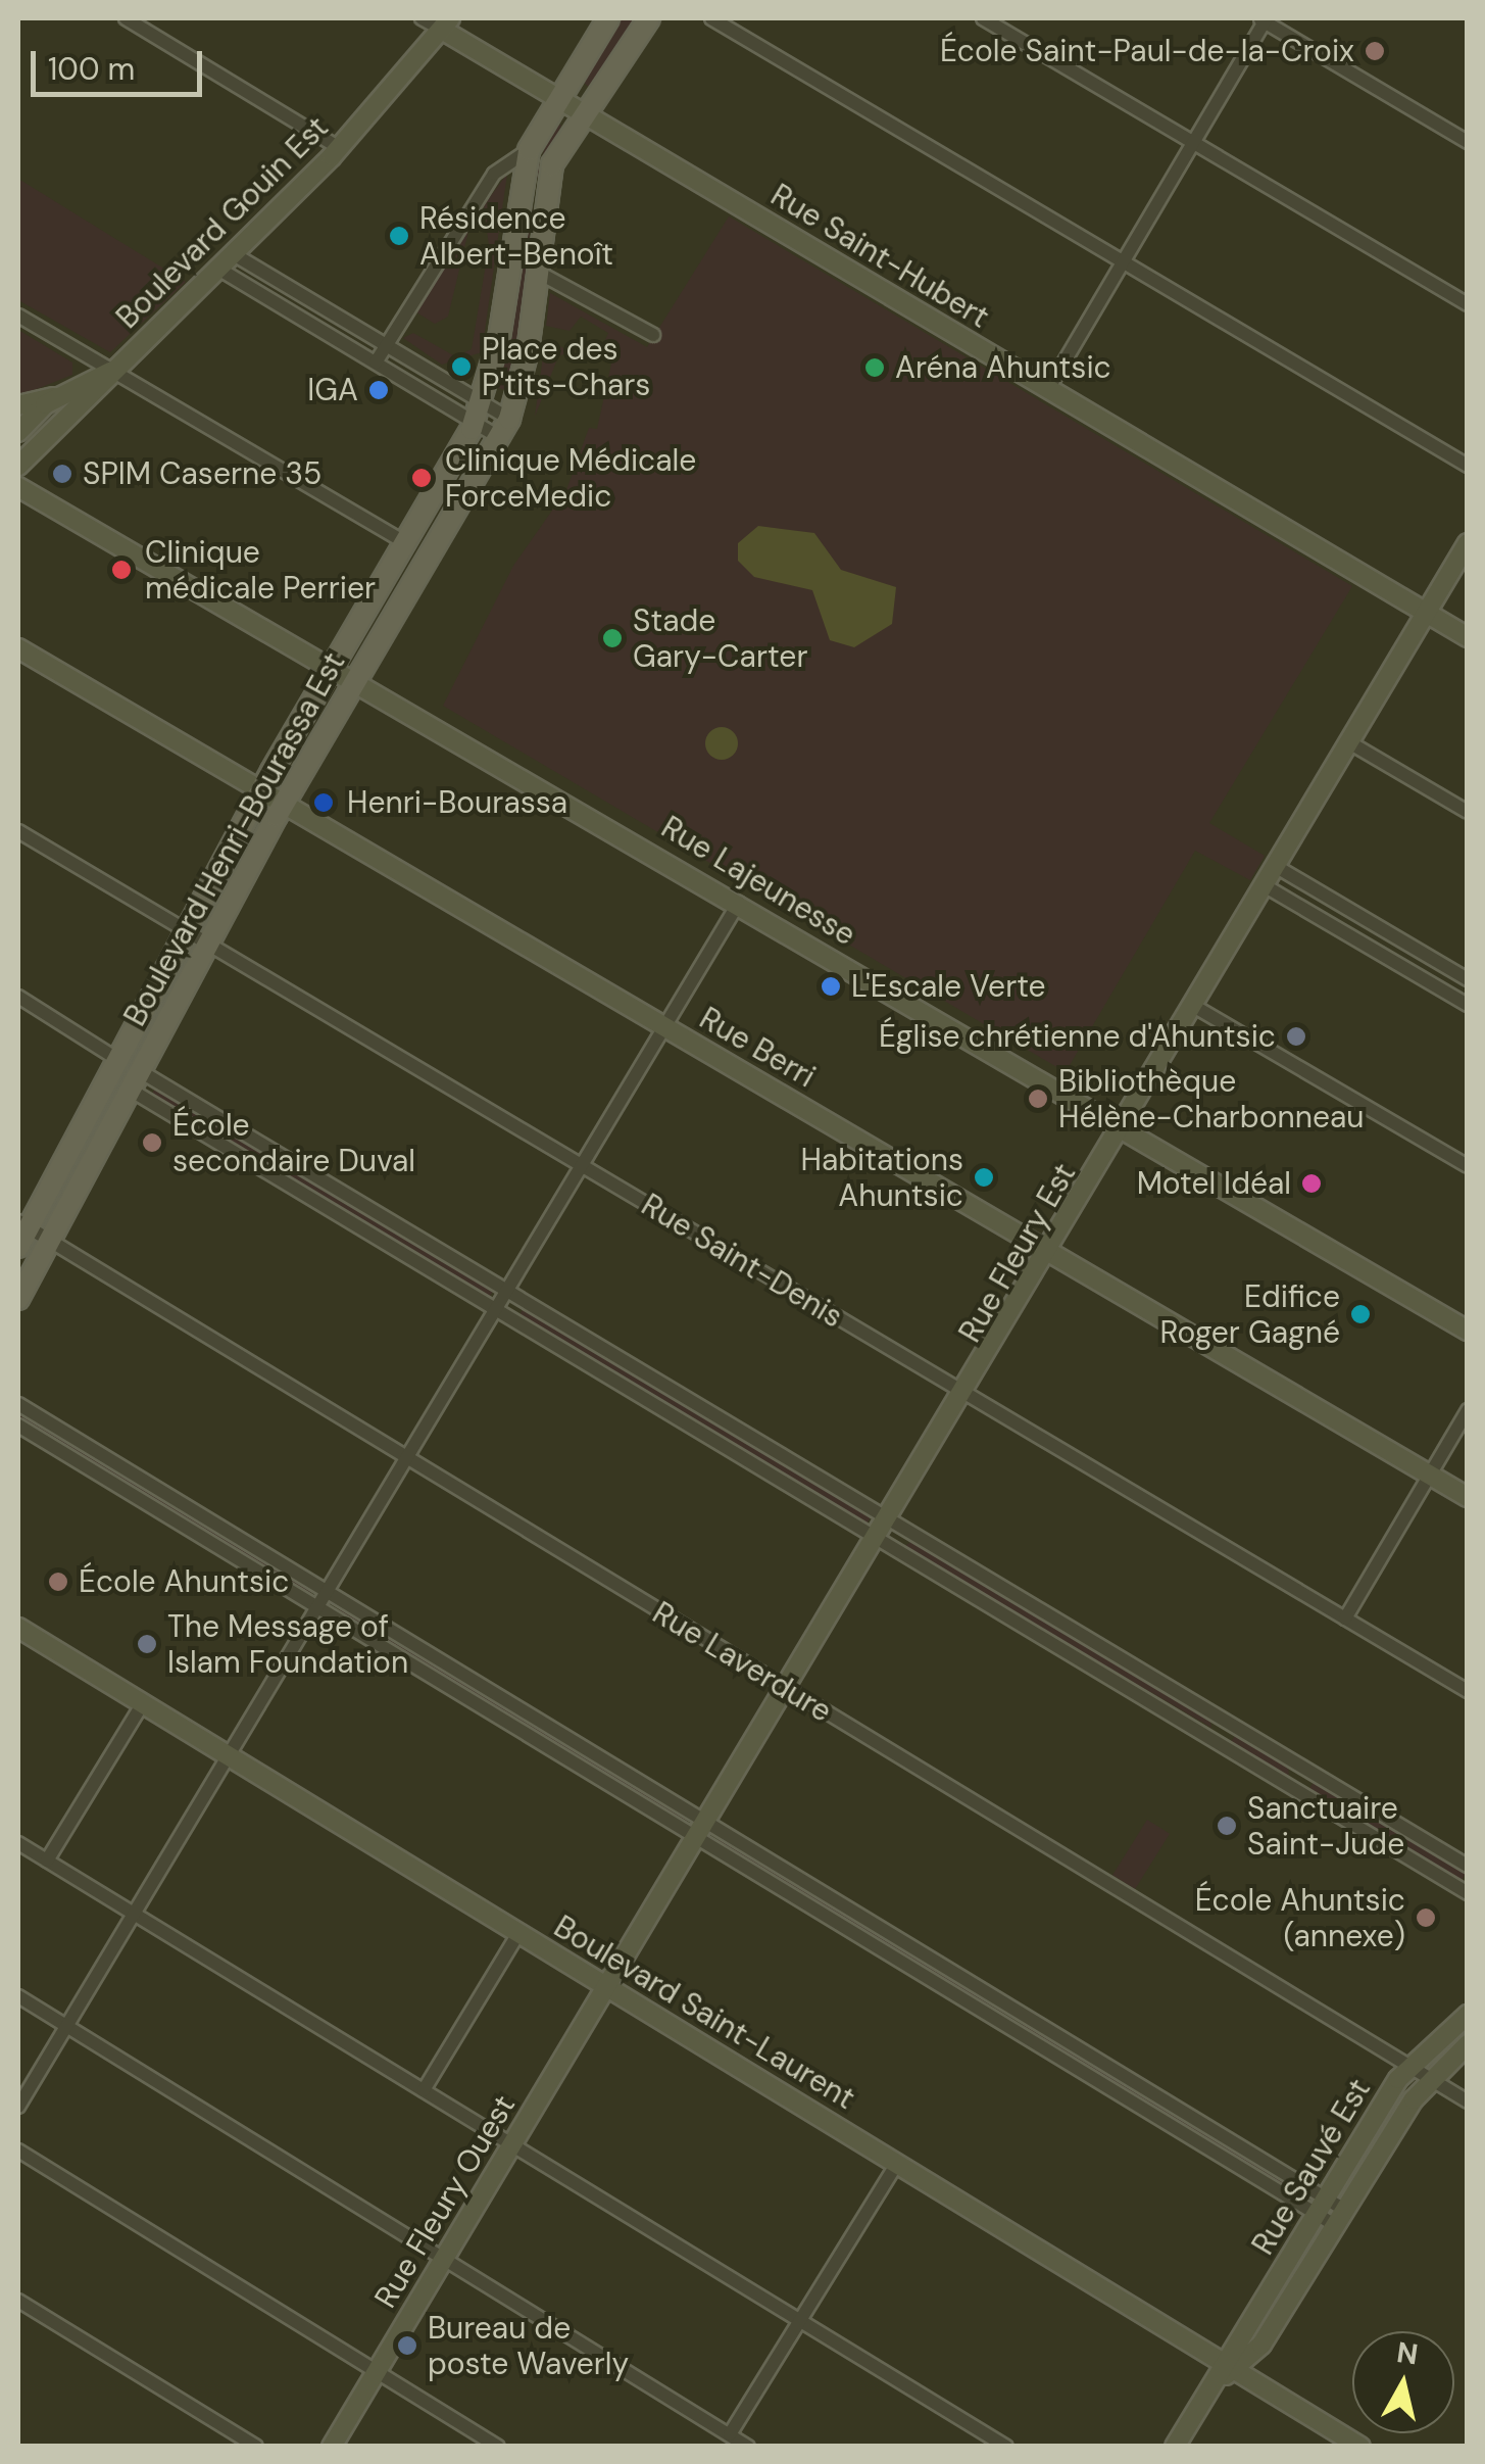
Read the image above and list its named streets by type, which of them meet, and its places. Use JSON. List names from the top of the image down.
{
  "streets": {
    "main road": [
      "Boulevard Gouin Est",
      "Rue Saint-Hubert",
      "Boulevard Henri-Bourassa Est",
      "Rue Lajeunesse",
      "Rue Berri",
      "Rue Fleury Est",
      "Boulevard Saint-Laurent",
      "Rue Sauvé Est",
      "Rue Fleury Ouest"
    ],
    "street": ["Rue Saint-Denis", "Rue Laverdure"]
  },
  "crossings": [
    ["Boulevard Gouin Est", "Rue Saint-Hubert"],
    ["Rue Saint-Hubert", "Boulevard Henri-Bourassa Est"],
    ["Rue Saint-Hubert", "Rue Fleury Est"],
    ["Boulevard Henri-Bourassa Est", "Rue Lajeunesse"],
    ["Boulevard Henri-Bourassa Est", "Rue Berri"],
    ["Boulevard Henri-Bourassa Est", "Rue Saint-Denis"],
    ["Boulevard Henri-Bourassa Est", "Rue Laverdure"],
    ["Rue Lajeunesse", "Rue Fleury Est"],
    ["Rue Berri", "Rue Fleury Est"],
    ["Rue Fleury Est", "Rue Saint-Denis"],
    ["Rue Fleury Est", "Rue Laverdure"],
    ["Rue Fleury Est", "Boulevard Saint-Laurent"],
    ["Rue Fleury Est", "Rue Fleury Ouest"],
    ["Rue Laverdure", "Rue Sauvé Est"],
    ["Boulevard Saint-Laurent", "Rue Sauvé Est"],
    ["Boulevard Saint-Laurent", "Rue Fleury Ouest"]
  ],
  "places": [
    "École Saint-Paul-de-la-Croix",
    "Résidence Albert-Benoît",
    "Place des P'tits-Chars",
    "Aréna Ahuntsic",
    "IGA",
    "SPIM Caserne 35",
    "Clinique Médicale ForceMedic",
    "Clinique médicale Perrier",
    "Stade Gary-Carter",
    "Henri-Bourassa",
    "L'Escale Verte",
    "Église chrétienne d'Ahuntsic",
    "Bibliothèque Hélène-Charbonneau",
    "École secondaire Duval",
    "Habitations Ahuntsic",
    "Motel Idéal",
    "Edifice Roger Gagné",
    "École Ahuntsic",
    "The Message of Islam Foundation",
    "Sanctuaire Saint-Jude",
    "École Ahuntsic (annexe)",
    "Bureau de poste Waverly"
  ],
  "scale_bar": "100 m",
  "north": "top"
}
